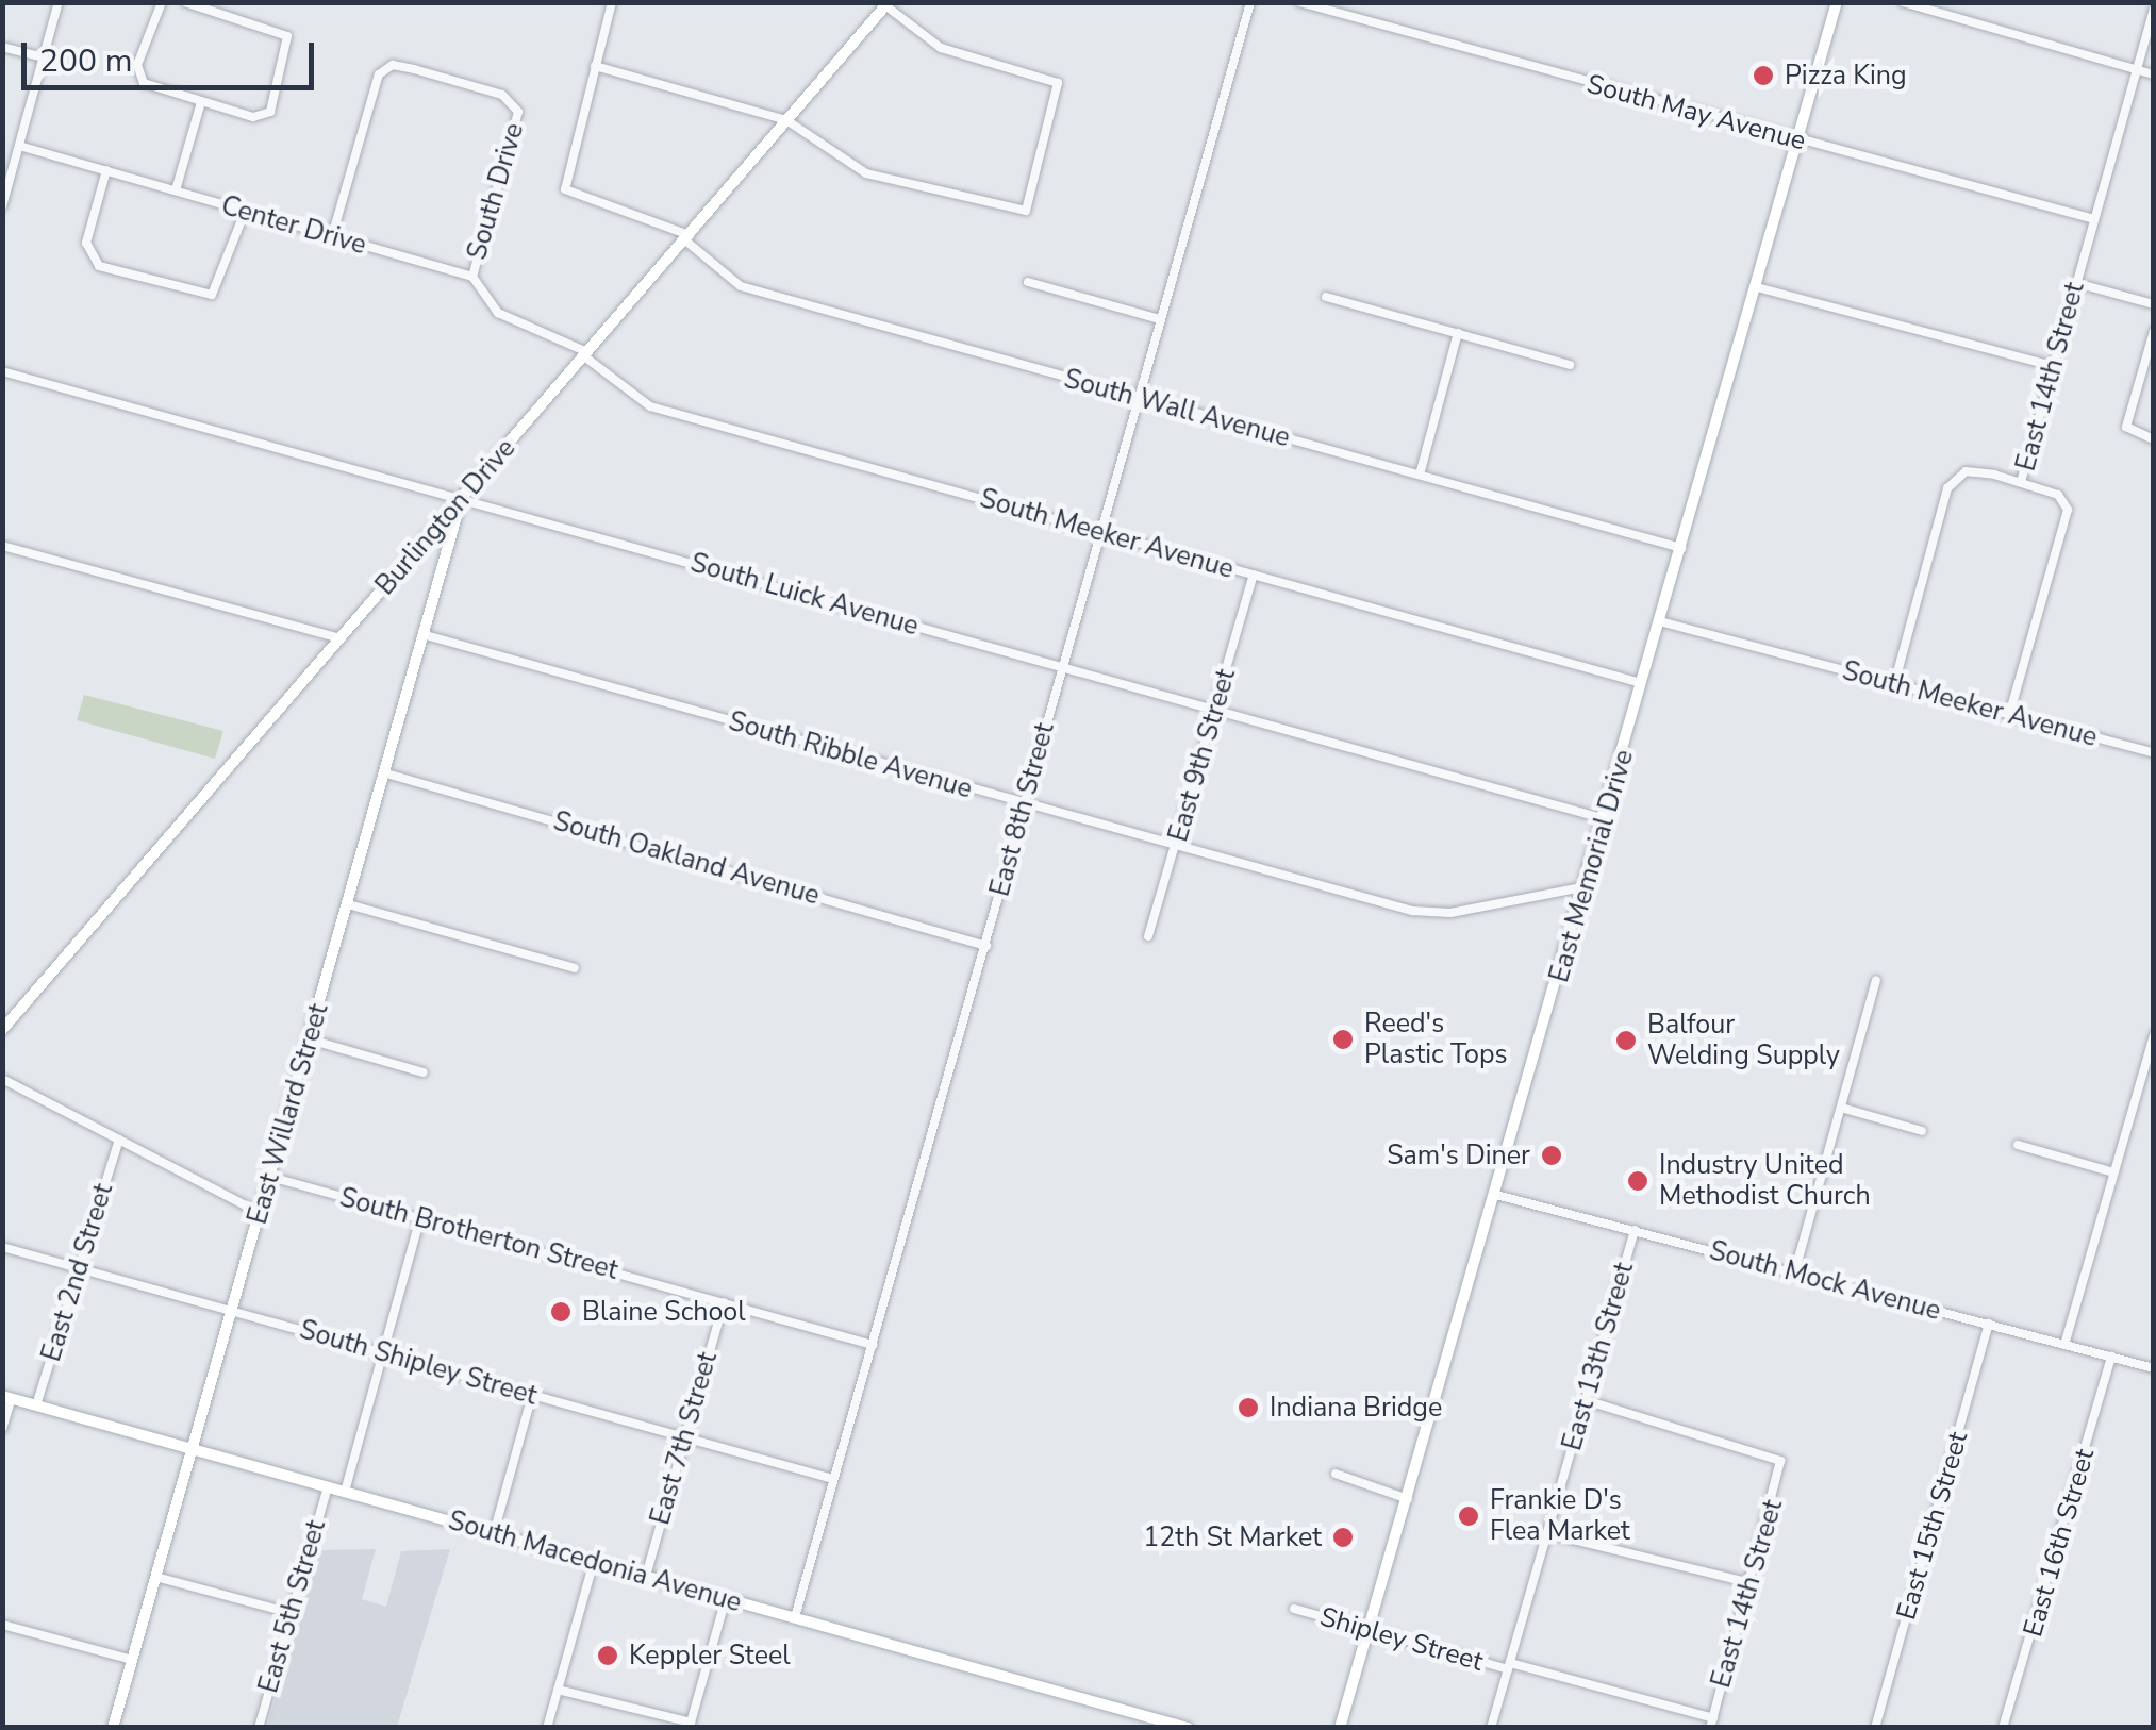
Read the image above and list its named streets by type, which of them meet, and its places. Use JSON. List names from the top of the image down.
{
  "streets": {
    "street": [
      "South May Avenue",
      "South Drive",
      "Center Drive",
      "East 14th Street",
      "South Wall Avenue",
      "Burlington Drive",
      "South Meeker Avenue",
      "South Luick Avenue",
      "South Ribble Avenue",
      "East 9th Street",
      "East 8th Street",
      "South Oakland Avenue",
      "East Memorial Drive",
      "East Willard Street",
      "South Brotherton Street",
      "East 2nd Street",
      "South Mock Avenue",
      "East 13th Street",
      "South Shipley Street",
      "East 7th Street",
      "East 15th Street",
      "East 16th Street",
      "South Macedonia Avenue",
      "East 5th Street",
      "Shipley Street"
    ]
  },
  "crossings": [
    ["South May Avenue", "East 14th Street"],
    ["South May Avenue", "East Memorial Drive"],
    ["South Drive", "Center Drive"],
    ["South Drive", "South Meeker Avenue"],
    ["Center Drive", "South Meeker Avenue"],
    ["East 14th Street", "South Meeker Avenue"],
    ["East 14th Street", "East 13th Street"],
    ["East 14th Street", "Shipley Street"],
    ["South Wall Avenue", "Burlington Drive"],
    ["South Wall Avenue", "East 8th Street"],
    ["South Wall Avenue", "East Memorial Drive"],
    ["Burlington Drive", "South Meeker Avenue"],
    ["Burlington Drive", "South Luick Avenue"],
    ["Burlington Drive", "East Willard Street"],
    ["South Meeker Avenue", "East 9th Street"],
    ["South Meeker Avenue", "East 8th Street"],
    ["South Meeker Avenue", "East Memorial Drive"],
    ["South Luick Avenue", "East 9th Street"],
    ["South Luick Avenue", "East 8th Street"],
    ["South Luick Avenue", "East Memorial Drive"],
    ["South Luick Avenue", "East Willard Street"],
    ["South Ribble Avenue", "East 9th Street"],
    ["South Ribble Avenue", "East 8th Street"],
    ["South Ribble Avenue", "East Memorial Drive"],
    ["South Ribble Avenue", "East Willard Street"],
    ["East 8th Street", "South Oakland Avenue"],
    ["East 8th Street", "South Brotherton Street"],
    ["East 8th Street", "South Shipley Street"],
    ["East 8th Street", "South Macedonia Avenue"],
    ["South Oakland Avenue", "East Willard Street"],
    ["East Memorial Drive", "South Mock Avenue"],
    ["East Memorial Drive", "Shipley Street"],
    ["East Willard Street", "South Brotherton Street"],
    ["East Willard Street", "South Shipley Street"],
    ["East Willard Street", "South Macedonia Avenue"],
    ["South Brotherton Street", "East 7th Street"],
    ["South Brotherton Street", "East 5th Street"],
    ["East 2nd Street", "South Shipley Street"],
    ["East 2nd Street", "South Macedonia Avenue"],
    ["South Mock Avenue", "East 13th Street"],
    ["South Mock Avenue", "East 15th Street"],
    ["South Mock Avenue", "East 16th Street"],
    ["East 13th Street", "Shipley Street"],
    ["South Shipley Street", "East 7th Street"],
    ["South Shipley Street", "East 5th Street"],
    ["East 7th Street", "South Macedonia Avenue"],
    ["South Macedonia Avenue", "East 5th Street"]
  ],
  "places": [
    "Pizza King",
    "Reed's Plastic Tops",
    "Balfour Welding Supply",
    "Sam's Diner",
    "Industry United Methodist Church",
    "Blaine School",
    "Indiana Bridge",
    "Frankie D's Flea Market",
    "12th St Market",
    "Keppler Steel"
  ],
  "scale_bar": "200 m"
}
